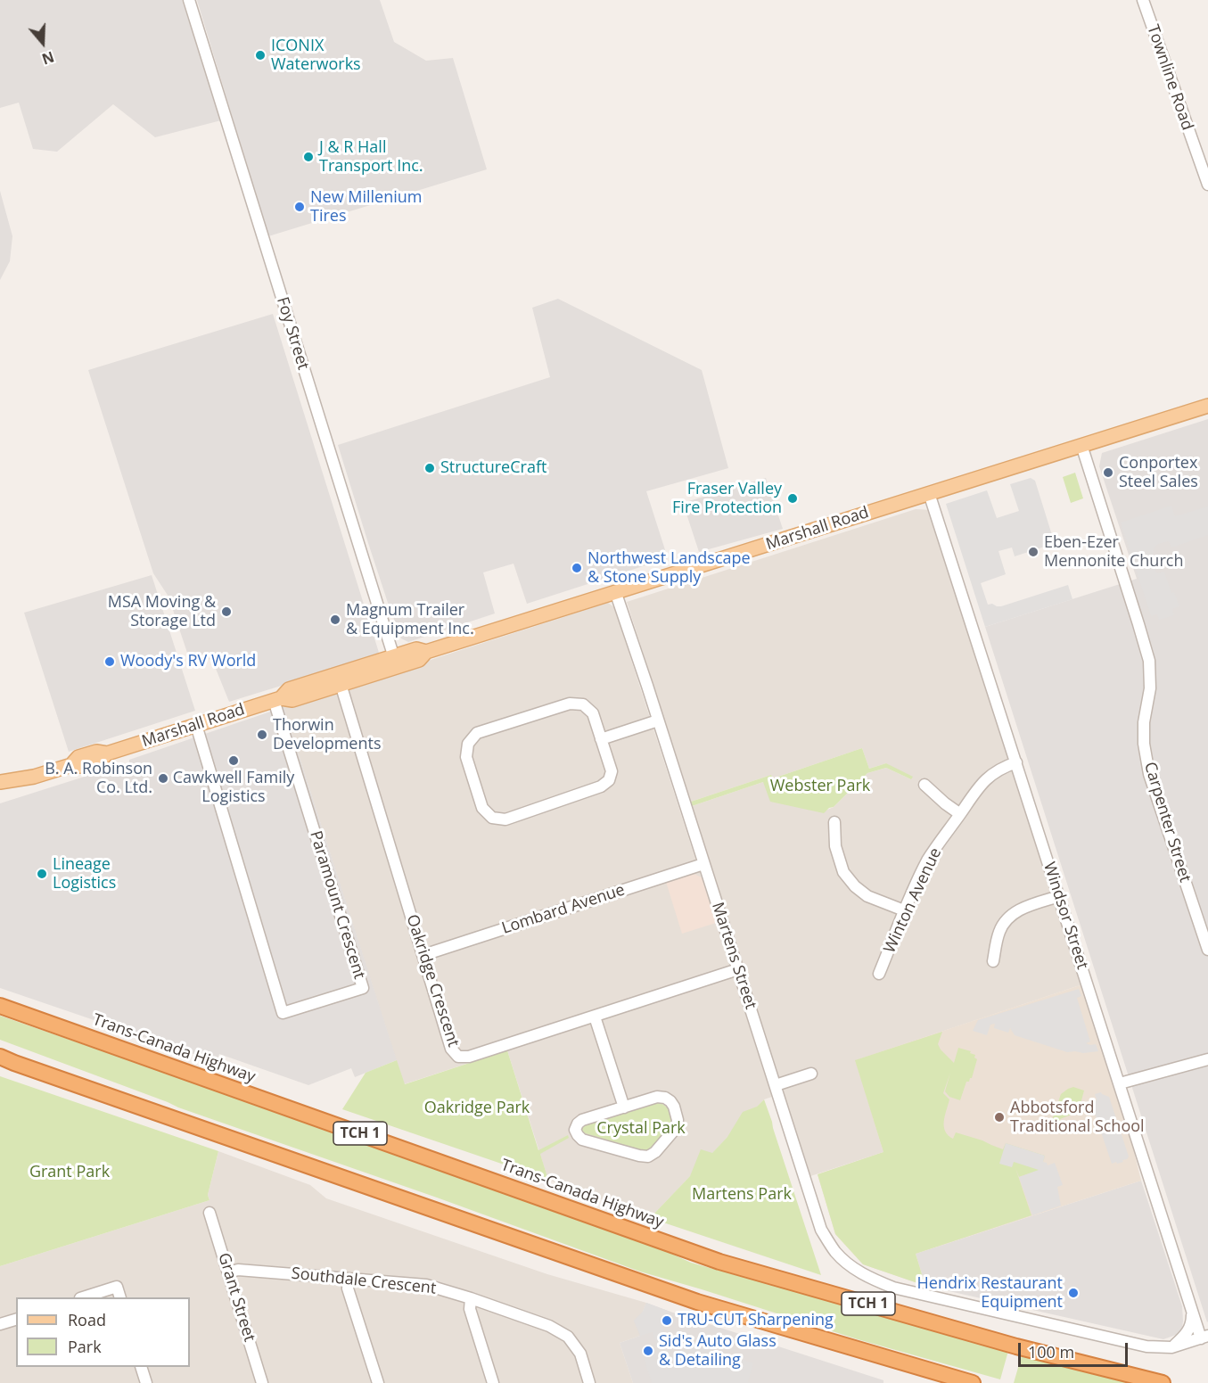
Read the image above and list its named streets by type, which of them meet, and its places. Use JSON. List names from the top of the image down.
{
  "streets": {
    "highway": ["Trans-Canada Highway", "TCH 1"],
    "main road": ["Marshall Road"],
    "street": [
      "Townline Road",
      "Foy Street",
      "Carpenter Street",
      "Winton Avenue",
      "Paramount Crescent",
      "Lombard Avenue",
      "Windsor Street",
      "Martens Street",
      "Oakridge Crescent",
      "Southdale Crescent",
      "Grant Street"
    ]
  },
  "crossings": [
    ["Foy Street", "Marshall Road"],
    ["Marshall Road", "Carpenter Street"],
    ["Marshall Road", "Paramount Crescent"],
    ["Marshall Road", "Windsor Street"],
    ["Marshall Road", "Martens Street"],
    ["Marshall Road", "Oakridge Crescent"],
    ["Winton Avenue", "Windsor Street"],
    ["Lombard Avenue", "Martens Street"],
    ["Lombard Avenue", "Oakridge Crescent"],
    ["Windsor Street", "Martens Street"],
    ["Martens Street", "Oakridge Crescent"],
    ["Southdale Crescent", "Grant Street"]
  ],
  "parks": [
    "Webster Park",
    "Oakridge Park",
    "Crystal Park",
    "Grant Park",
    "Martens Park"
  ],
  "places": [
    "ICONIX Waterworks",
    "J & R Hall Transport Inc.",
    "New Millenium Tires",
    "StructureCraft",
    "Conportex Steel Sales",
    "Fraser Valley Fire Protection",
    "Eben-Ezer Mennonite Church",
    "Northwest Landscape & Stone Supply",
    "MSA Moving & Storage Ltd",
    "Magnum Trailer & Equipment Inc.",
    "Woody's RV World",
    "Thorwin Developments",
    "Cawkwell Family Logistics",
    "B. A. Robinson Co. Ltd.",
    "Lineage Logistics",
    "Abbotsford Traditional School",
    "Hendrix Restaurant Equipment",
    "TRU-CUT Sharpening",
    "Sid's Auto Glass & Detailing"
  ],
  "legend": ["Road", "Park"],
  "scale_bar": "100 m",
  "north": "bottom"
}
